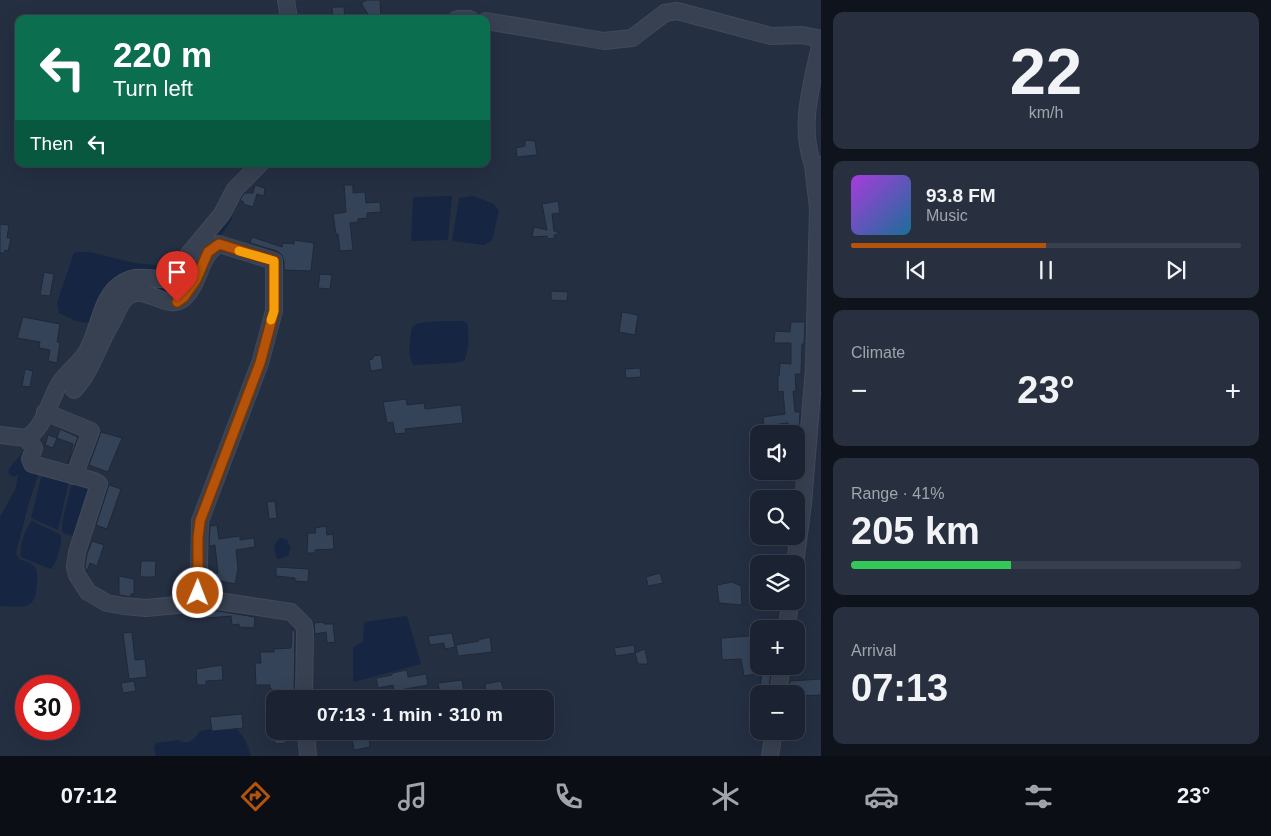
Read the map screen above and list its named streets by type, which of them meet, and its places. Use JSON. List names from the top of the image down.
{
  "page": {
    "tile": [
      ["22", "km/h"],
      "Climate",
      ["Range · 41%", "205 km"],
      ["Arrival", "07:13"]
    ],
    "turn": ["220 m", "Turn left"],
    "then": "Then",
    "song": ["93.8 FM", "Music"],
    "heat": ["−", "23°", "+"],
    "map_buttons": ["+", "−"],
    "limit": "30",
    "trip": "07:13 · 1 min · 310 m",
    "tabs": ["07:12", "23°"]
  }
}
